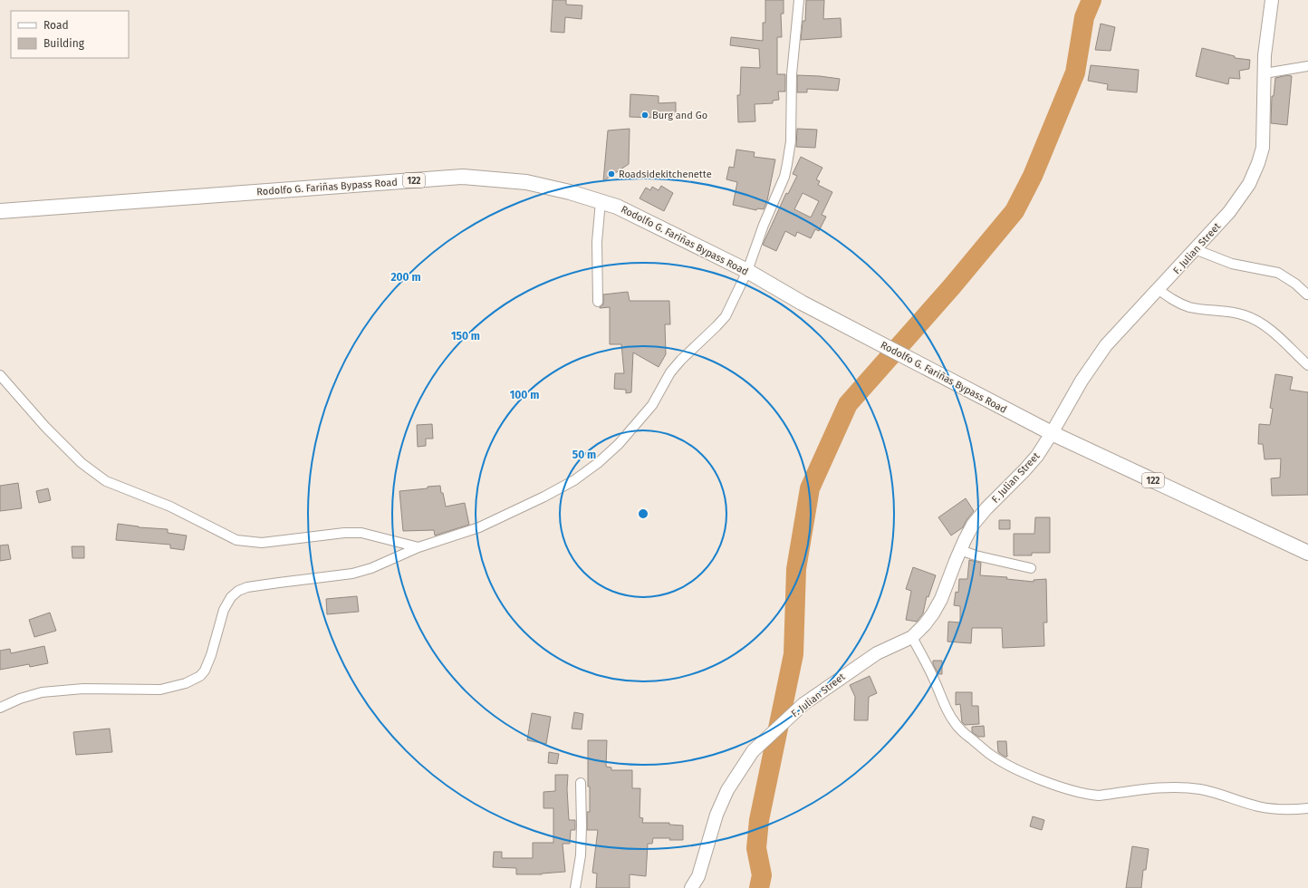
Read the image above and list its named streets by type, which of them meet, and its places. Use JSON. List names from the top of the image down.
{
  "streets": {
    "main road": ["122", "Rodolfo G. Fariñas Bypass Road"],
    "street": ["F. Julian Street"]
  },
  "crossings": [
    ["Rodolfo G. Fariñas Bypass Road", "F. Julian Street"]
  ],
  "places": ["Burg and Go", "Roadsidekitchenette"],
  "legend": ["Road", "Building"],
  "rings": [
    "200 m",
    "150 m",
    "100 m",
    "50 m"
  ]
}
